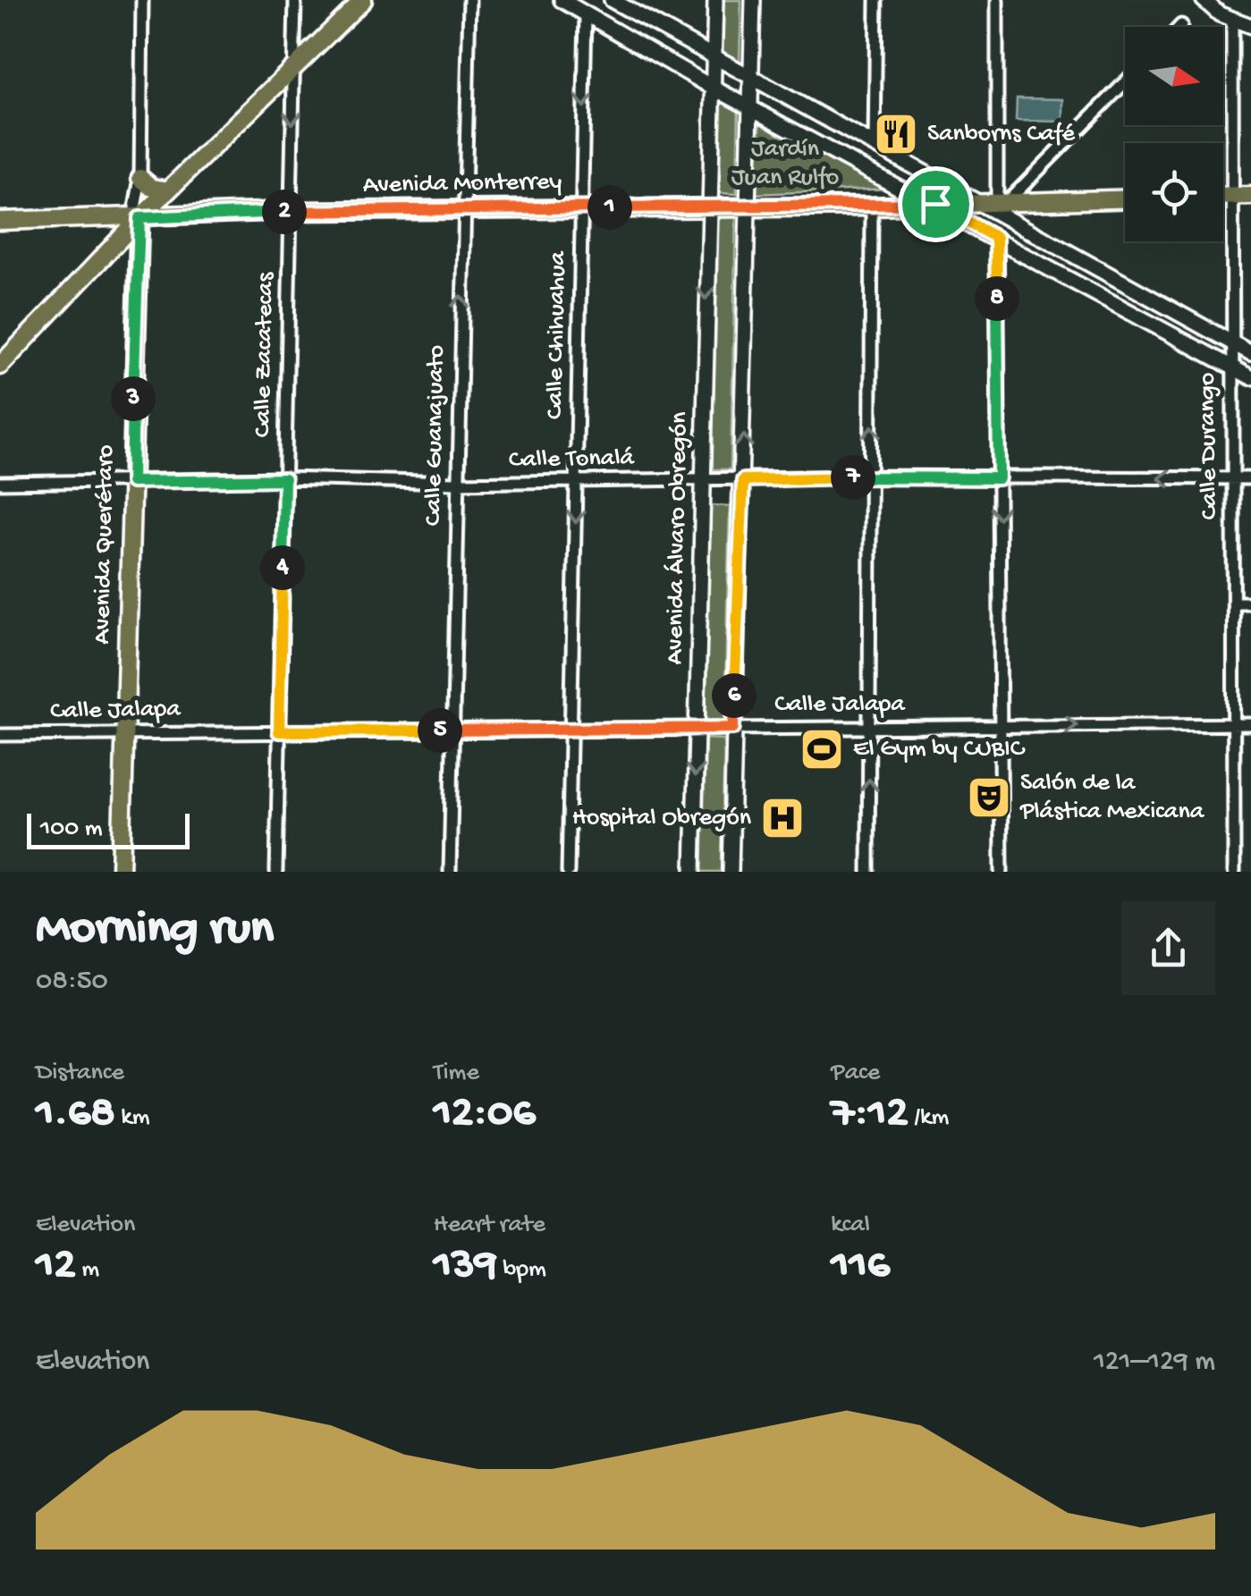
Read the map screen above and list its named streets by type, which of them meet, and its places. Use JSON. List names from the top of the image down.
{
  "streets": {
    "main road": ["Avenida Monterrey", "Avenida Álvaro Obregón", "Avenida Querétaro"],
    "street": [
      "Calle Chihuahua",
      "Calle Zacatecas",
      "Calle Guanajuato",
      "Calle Durango",
      "Calle Tonalá",
      "Calle Jalapa"
    ]
  },
  "crossings": [
    ["Avenida Monterrey", "Calle Chihuahua"],
    ["Avenida Monterrey", "Calle Zacatecas"],
    ["Avenida Monterrey", "Calle Guanajuato"],
    ["Avenida Monterrey", "Avenida Álvaro Obregón"],
    ["Avenida Monterrey", "Avenida Querétaro"],
    ["Calle Chihuahua", "Calle Tonalá"],
    ["Calle Chihuahua", "Calle Jalapa"],
    ["Calle Zacatecas", "Calle Tonalá"],
    ["Calle Zacatecas", "Calle Jalapa"],
    ["Calle Guanajuato", "Calle Tonalá"],
    ["Calle Guanajuato", "Calle Jalapa"],
    ["Calle Durango", "Calle Tonalá"],
    ["Calle Durango", "Calle Jalapa"],
    ["Calle Tonalá", "Avenida Álvaro Obregón"],
    ["Calle Tonalá", "Avenida Querétaro"],
    ["Avenida Álvaro Obregón", "Calle Jalapa"],
    ["Avenida Querétaro", "Calle Jalapa"]
  ],
  "one_way": ["Calle Chihuahua"],
  "parks": ["Jardín Juan Rulfo"],
  "places": {
    "restaurant": ["Sanborns Café"],
    "sports": ["El Gym by CUBIC"],
    "theatre": ["Salón de la Plástica Mexicana"],
    "hospital": ["Hospital Obregón"]
  },
  "scale_bar": "100 m",
  "north": "right",
  "page": {
    "pins": [
      "1",
      "2",
      "8",
      "3",
      "7",
      "4",
      "6",
      "5"
    ],
    "scale": "100 m",
    "heading": ["Morning run", "08:50"],
    "stats": [
      ["Distance", "1.68 km"],
      ["Time", "12:06"],
      ["Pace", "7:12 /km"],
      ["Elevation", "12 m"],
      ["Heart rate", "139 bpm"],
      ["kcal", "116"]
    ],
    "chart": ["Elevation", "121–129 m"]
  }
}
